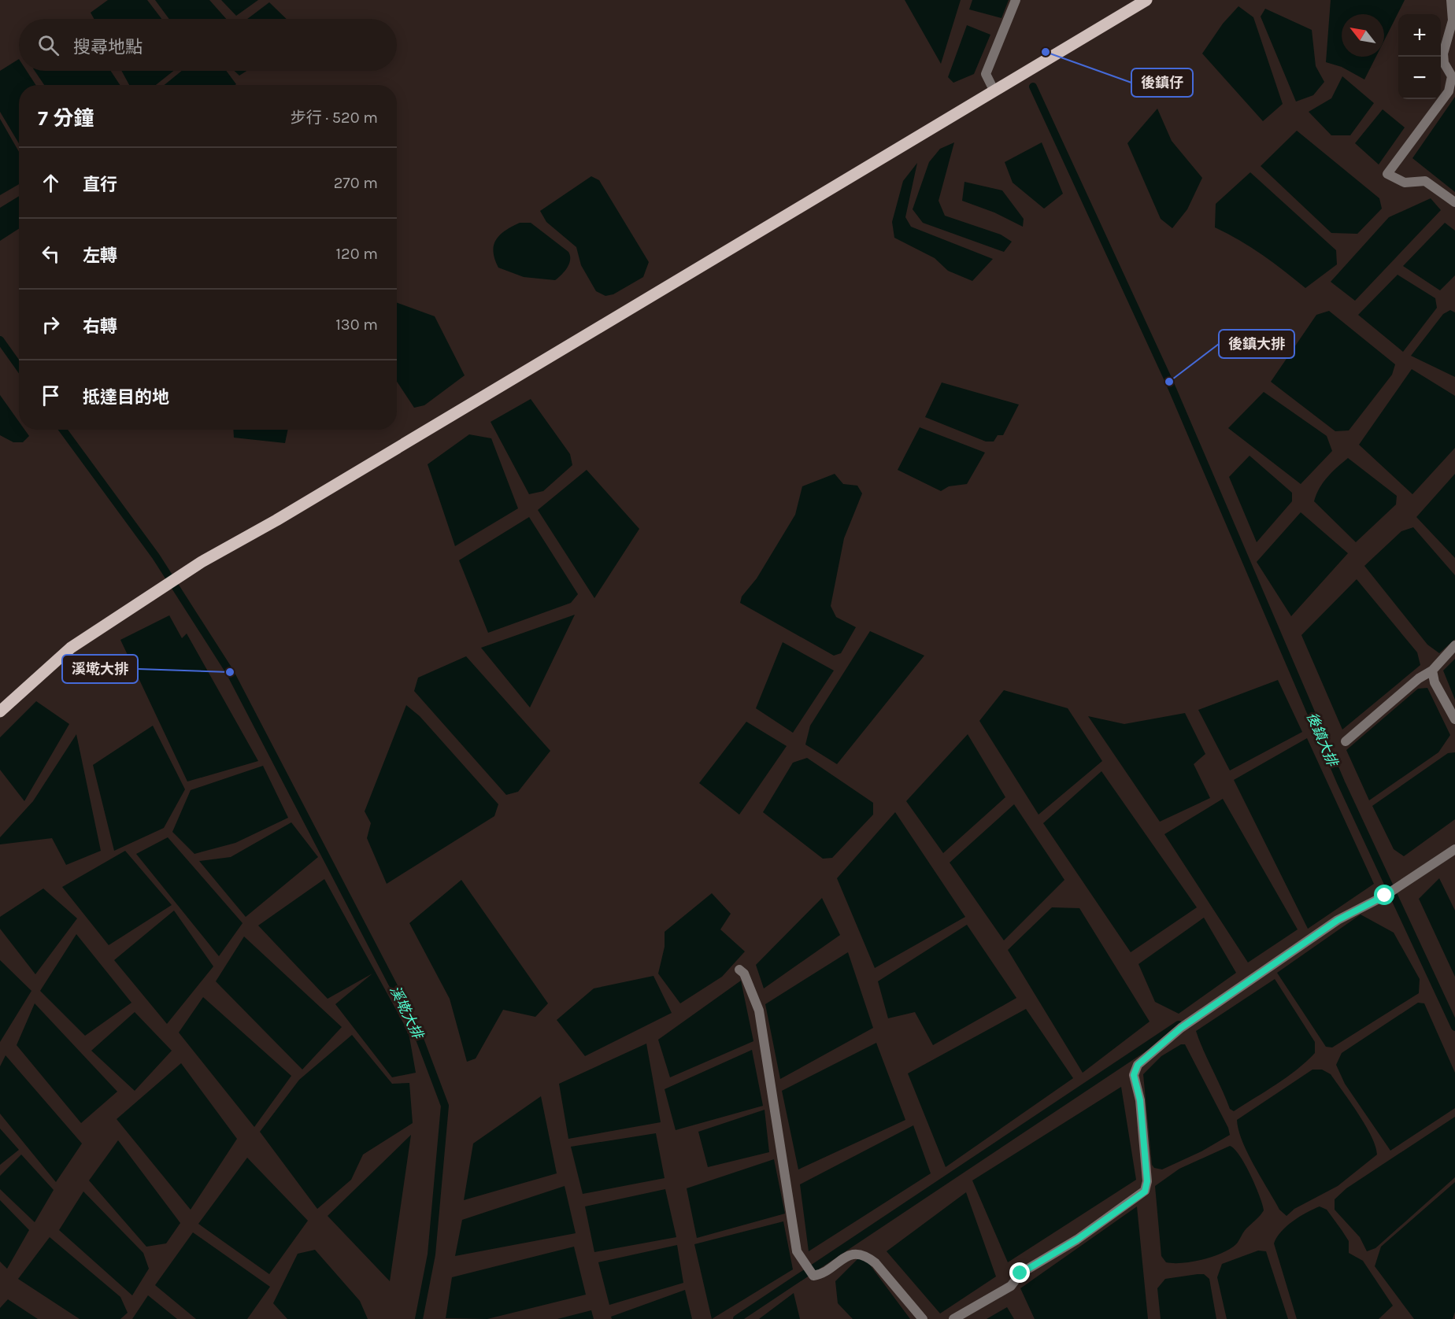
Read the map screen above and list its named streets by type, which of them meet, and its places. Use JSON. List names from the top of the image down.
{
  "water": ["後鎮大排", "溪墘大排"],
  "places": ["後鎮仔", "後鎮大排", "溪墘大排"],
  "north": "top left",
  "page": {
    "map_buttons": ["+", "−"],
    "search": "搜尋地點",
    "heading": ["7 分鐘", "步行 · 520 m"],
    "list": [
      ["直行", "270 m"],
      ["左轉", "120 m"],
      ["右轉", "130 m"],
      "抵達目的地"
    ]
  }
}
